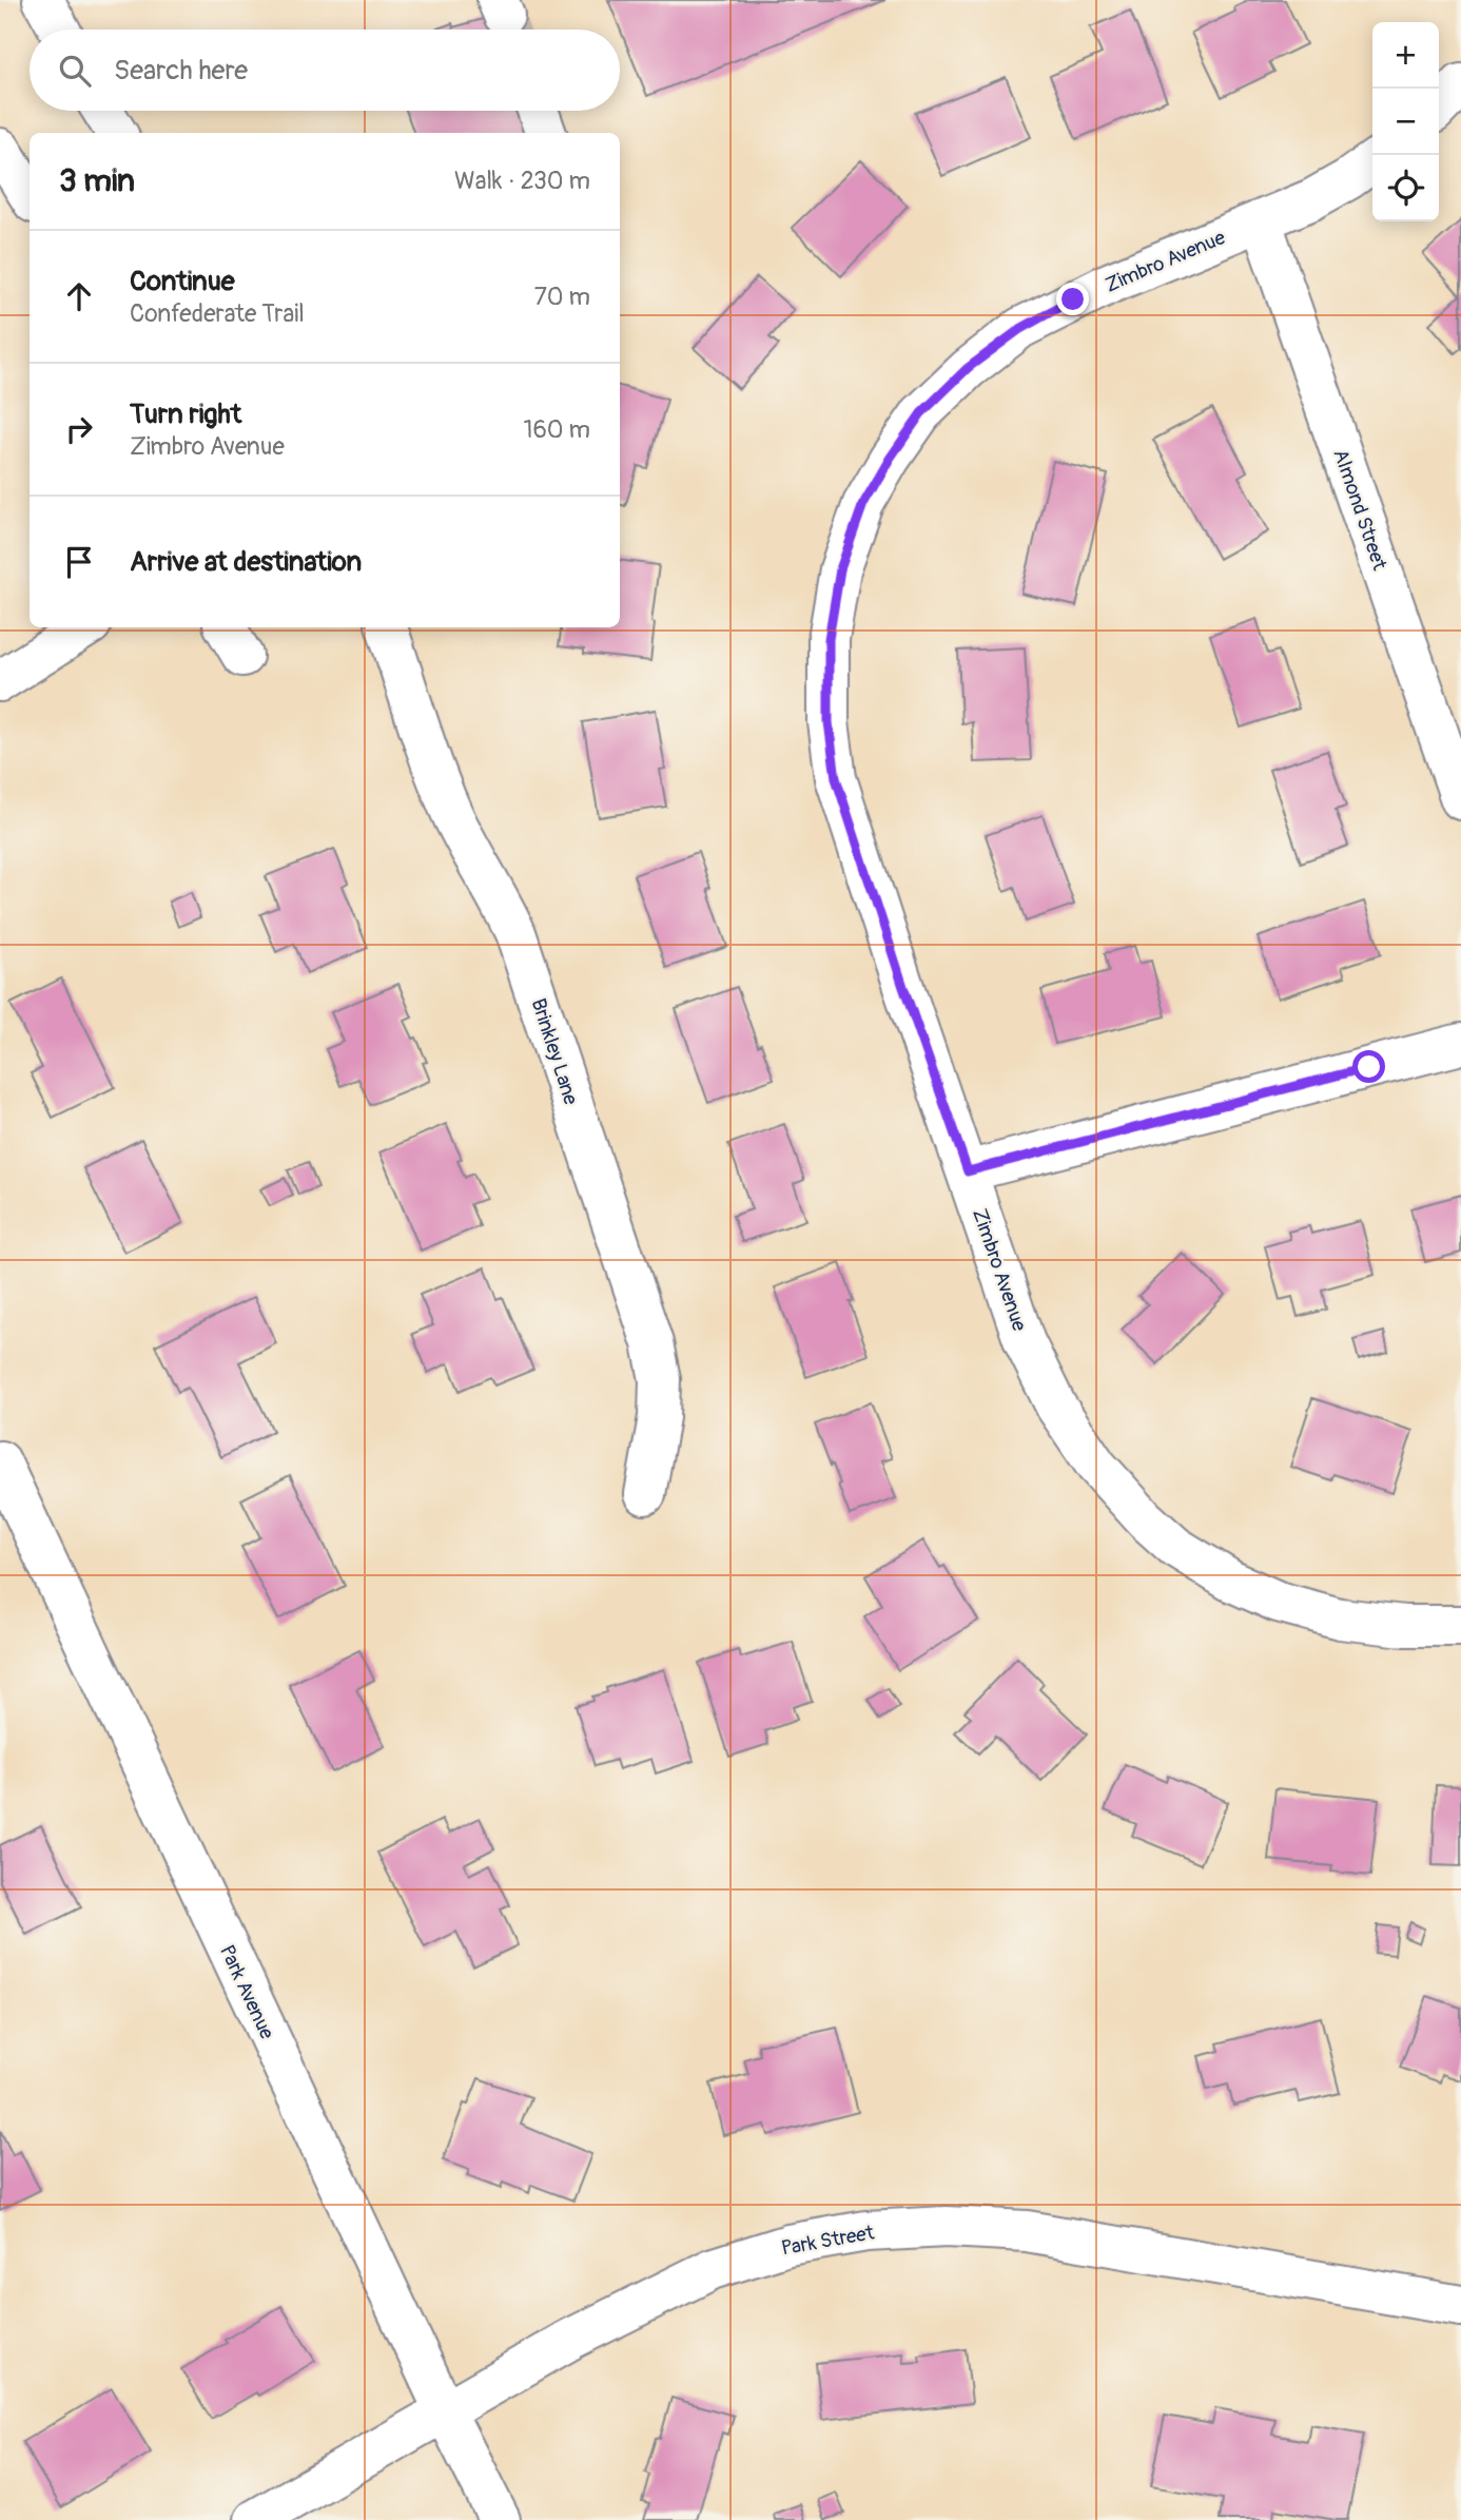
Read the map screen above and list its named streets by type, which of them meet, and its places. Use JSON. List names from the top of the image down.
{
  "streets": {
    "street": [
      "Zimbro Avenue",
      "Almond Street",
      "Brinkley Lane",
      "Park Avenue",
      "Park Street"
    ]
  },
  "crossings": [
    ["Zimbro Avenue", "Almond Street"],
    ["Park Avenue", "Park Street"]
  ],
  "page": {
    "map_buttons": ["+", "−"],
    "search": "Search here",
    "heading": ["3 min", "Walk · 230 m"],
    "list": [
      ["Continue", "Confederate Trail", "70 m"],
      ["Turn right", "Zimbro Avenue", "160 m"],
      "Arrive at destination"
    ]
  }
}
